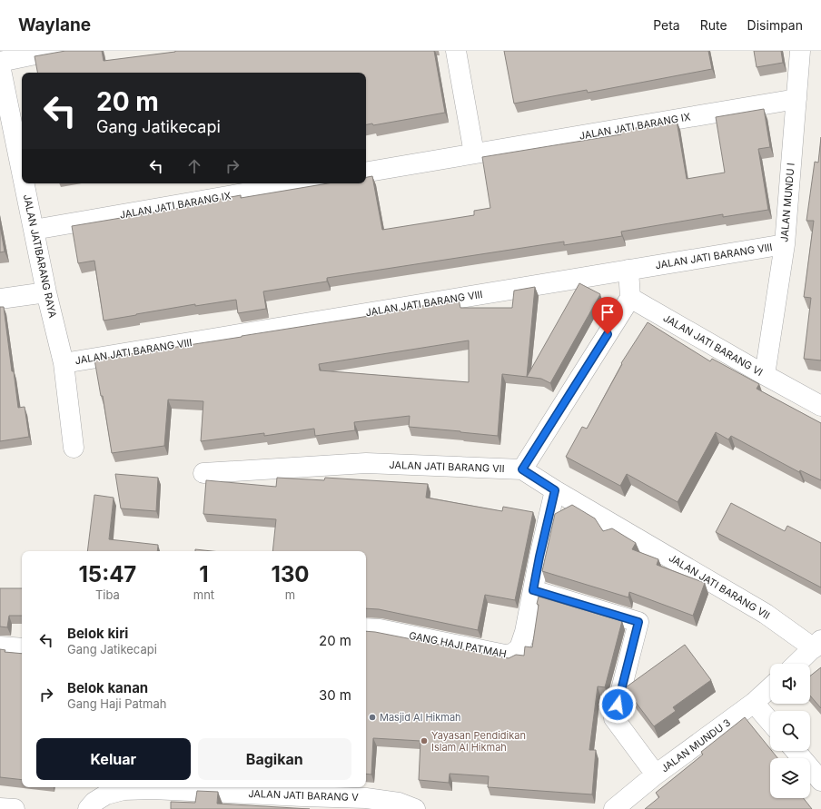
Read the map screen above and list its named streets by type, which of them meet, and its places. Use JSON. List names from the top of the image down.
{
  "streets": {
    "street": [
      "JALAN JATI BARANG IX",
      "JALAN MUNDU I",
      "JALAN JATIBARANG RAYA",
      "JALAN JATI BARANG VIII",
      "JALAN JATI BARANG VI",
      "JALAN JATI BARANG VII",
      "GANG HAJI PATMAH",
      "JALAN MUNDU 3",
      "JALAN JATI BARANG V"
    ]
  },
  "crossings": [
    ["JALAN JATI BARANG IX", "JALAN MUNDU I"],
    ["JALAN JATI BARANG IX", "JALAN JATIBARANG RAYA"],
    ["JALAN MUNDU I", "JALAN JATI BARANG VIII"],
    ["JALAN MUNDU I", "JALAN JATI BARANG VI"],
    ["JALAN JATIBARANG RAYA", "JALAN JATI BARANG VIII"],
    ["JALAN JATI BARANG VII", "GANG HAJI PATMAH"]
  ],
  "places": ["Masjid Al Hikmah", "Yayasan Pendidikan Islam Al Hikmah"],
  "page": {
    "header": "Waylane",
    "nav": ["Peta", "Rute", "Disimpan"],
    "turn": ["20 m", "Gang Jatikecapi"],
    "eta": [
      "15:47",
      "Tiba",
      "1",
      "mnt",
      "130",
      "m"
    ],
    "list": [
      {
        "name": "Belok kiri",
        "note": "Gang Jatikecapi",
        "value": "20 m"
      },
      {
        "name": "Belok kanan",
        "note": "Gang Haji Patmah",
        "value": "30 m"
      }
    ],
    "buttons": ["Keluar", "Bagikan"]
  }
}
